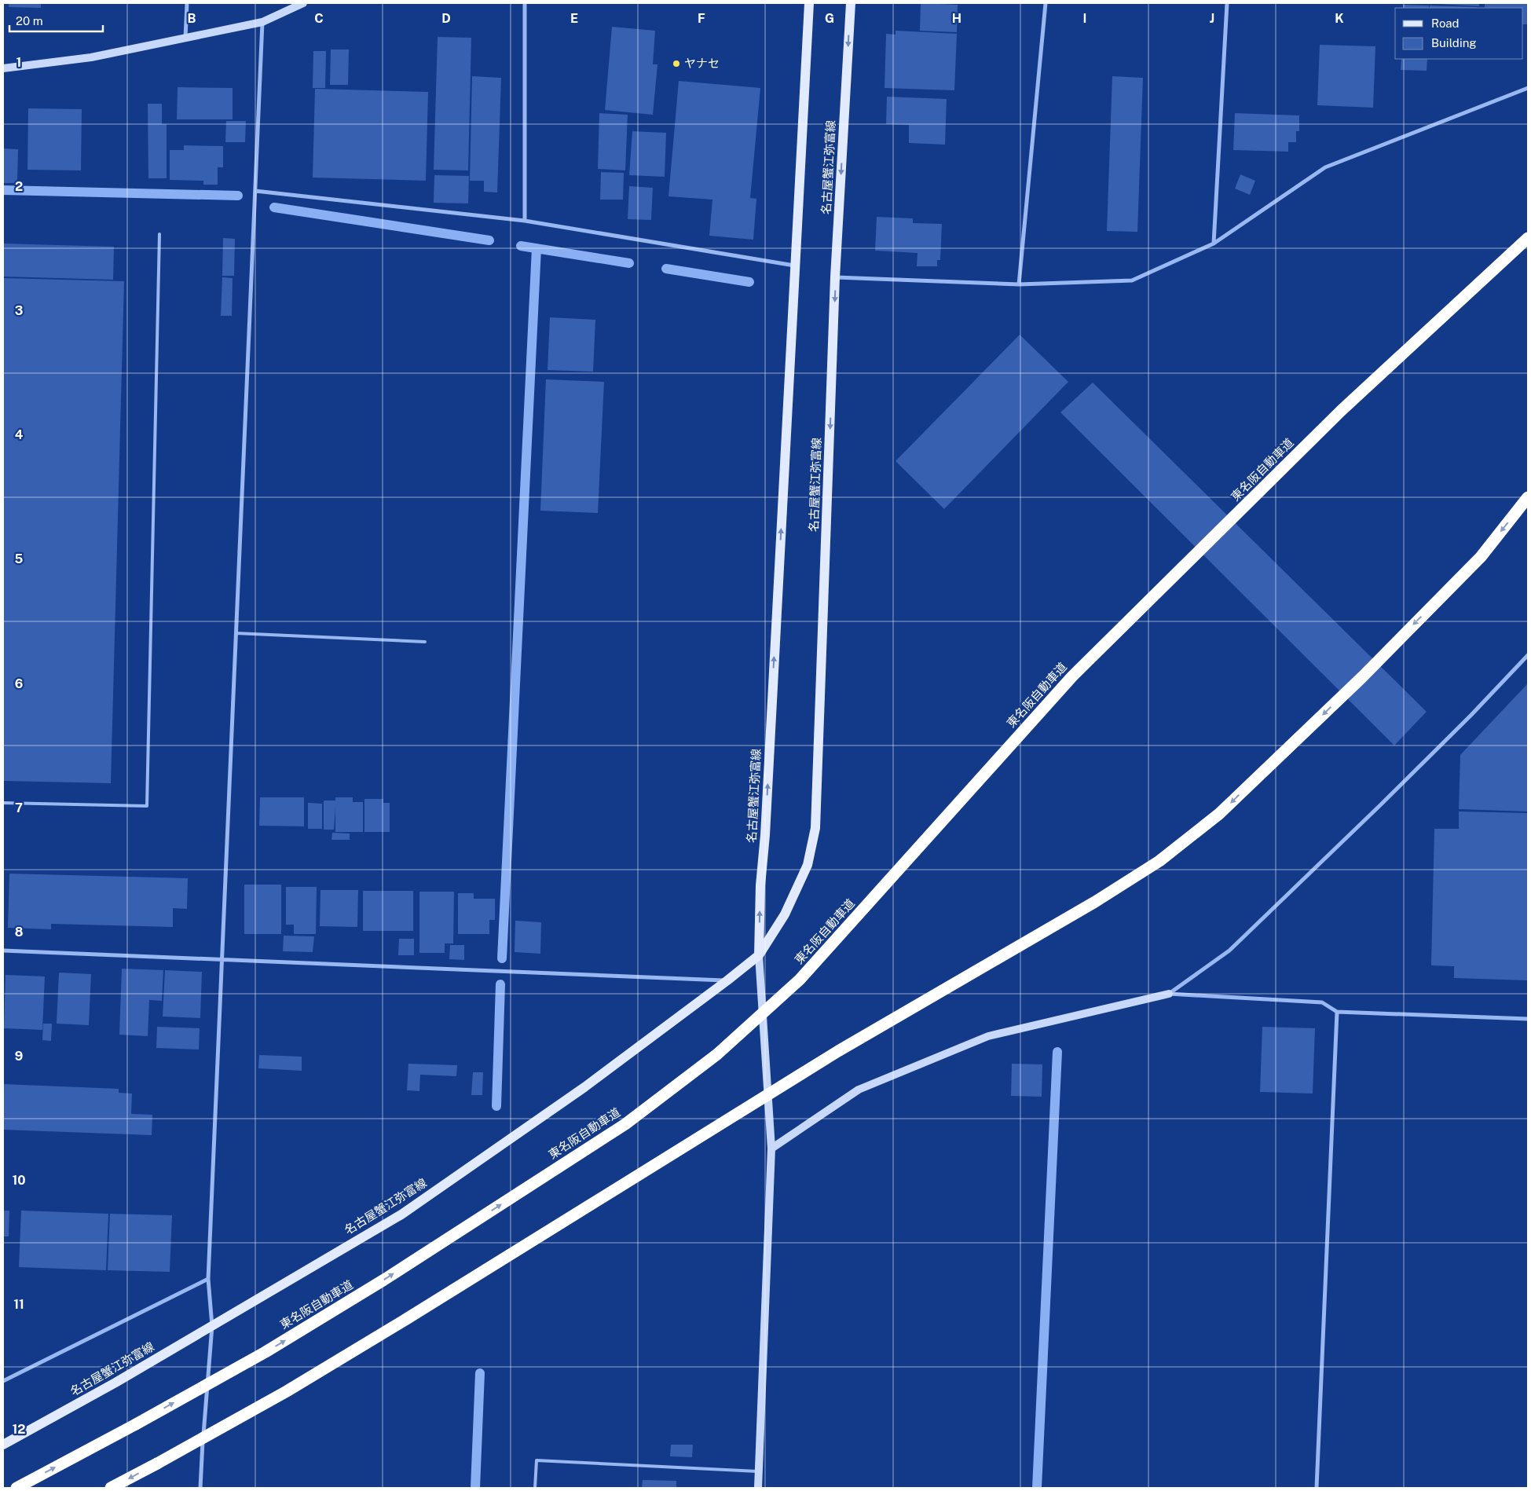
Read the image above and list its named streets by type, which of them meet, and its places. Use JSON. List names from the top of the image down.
{
  "streets": {
    "highway": ["東名阪自動車道"],
    "main road": ["名古屋蟹江弥富線"]
  },
  "places": ["ヤナセ"],
  "legend": ["Road", "Building"],
  "scale_bar": "20 m",
  "grid": {
    "columns": [
      "B",
      "C",
      "D",
      "E",
      "F",
      "G",
      "H",
      "I",
      "J",
      "K"
    ],
    "rows": [
      "1",
      "2",
      "3",
      "4",
      "5",
      "6",
      "7",
      "8",
      "9",
      "10",
      "11",
      "12"
    ]
  }
}
